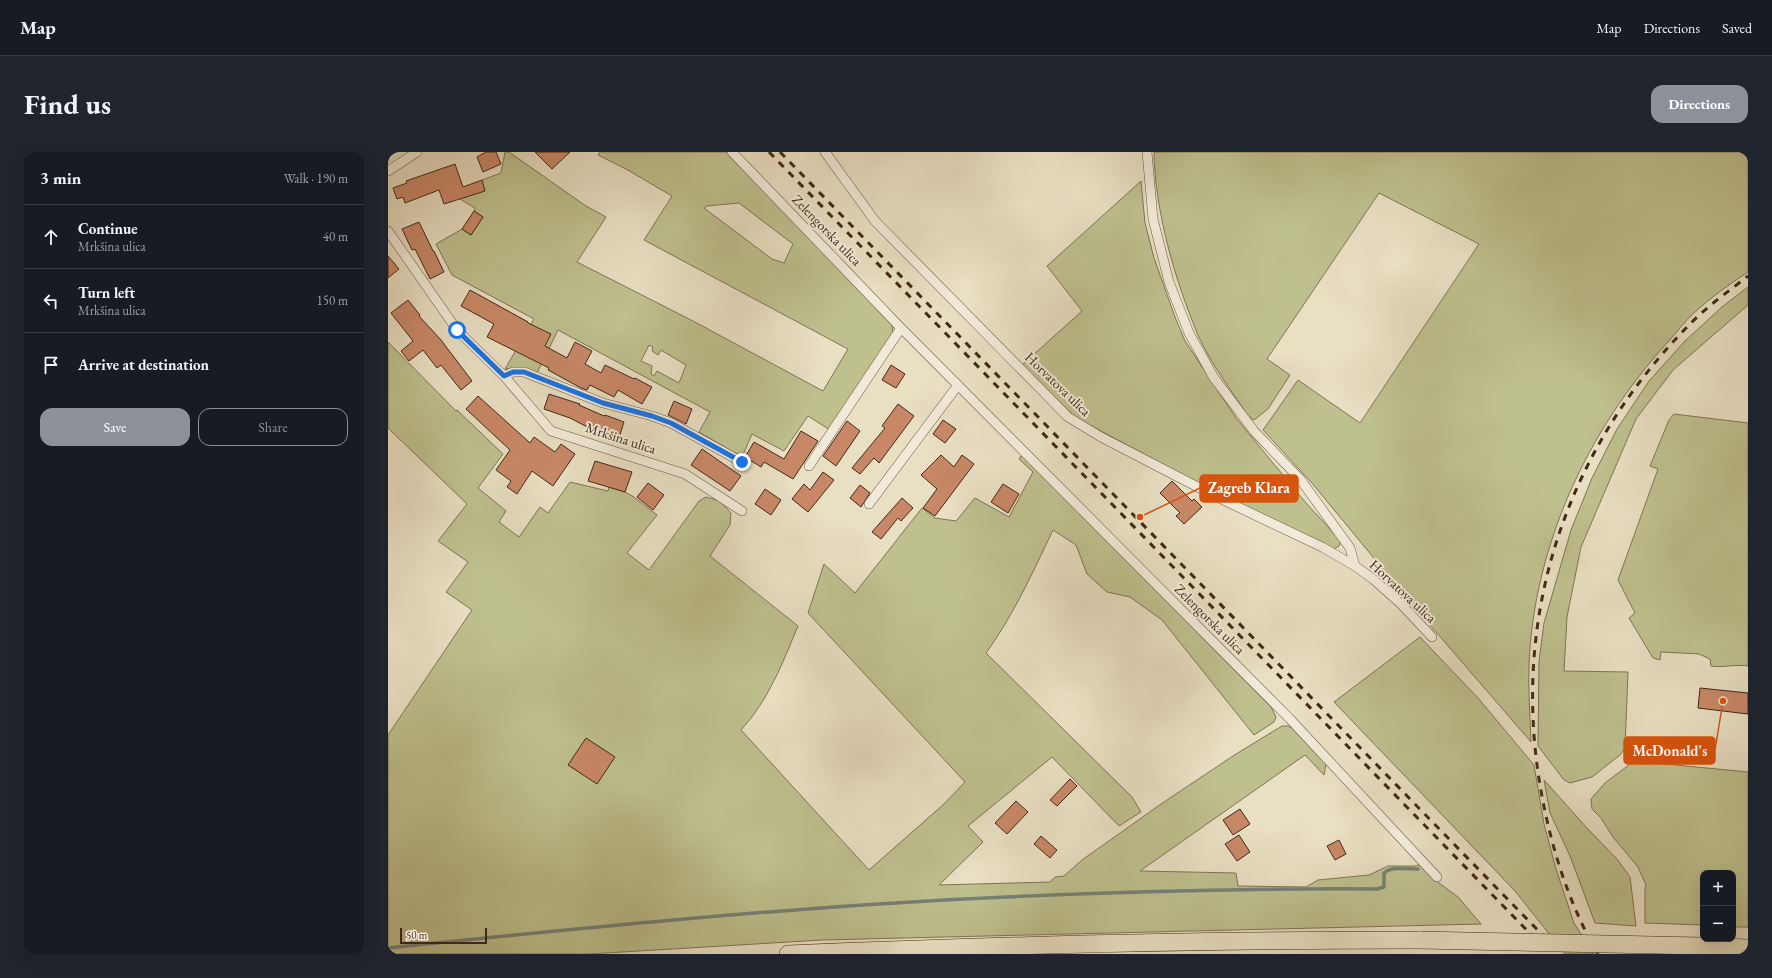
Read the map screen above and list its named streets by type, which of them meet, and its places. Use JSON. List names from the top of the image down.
{
  "streets": {
    "street": ["Zelengorska ulica", "Horvatova ulica", "Mrkšina ulica"]
  },
  "places": ["Zagreb Klara", "McDonald's"],
  "scale_bar": "50 m",
  "page": {
    "header": "Map",
    "nav": ["Map", "Directions", "Saved"],
    "buttons": [
      "Directions",
      ["Save", "Share"]
    ],
    "title": "Find us",
    "heading": ["3 min", "Walk · 190 m"],
    "list": [
      ["Continue", "Mrkšina ulica", "40 m"],
      ["Turn left", "Mrkšina ulica", "150 m"],
      "Arrive at destination"
    ],
    "map_buttons": ["+", "−"],
    "scale": "50 m"
  }
}
